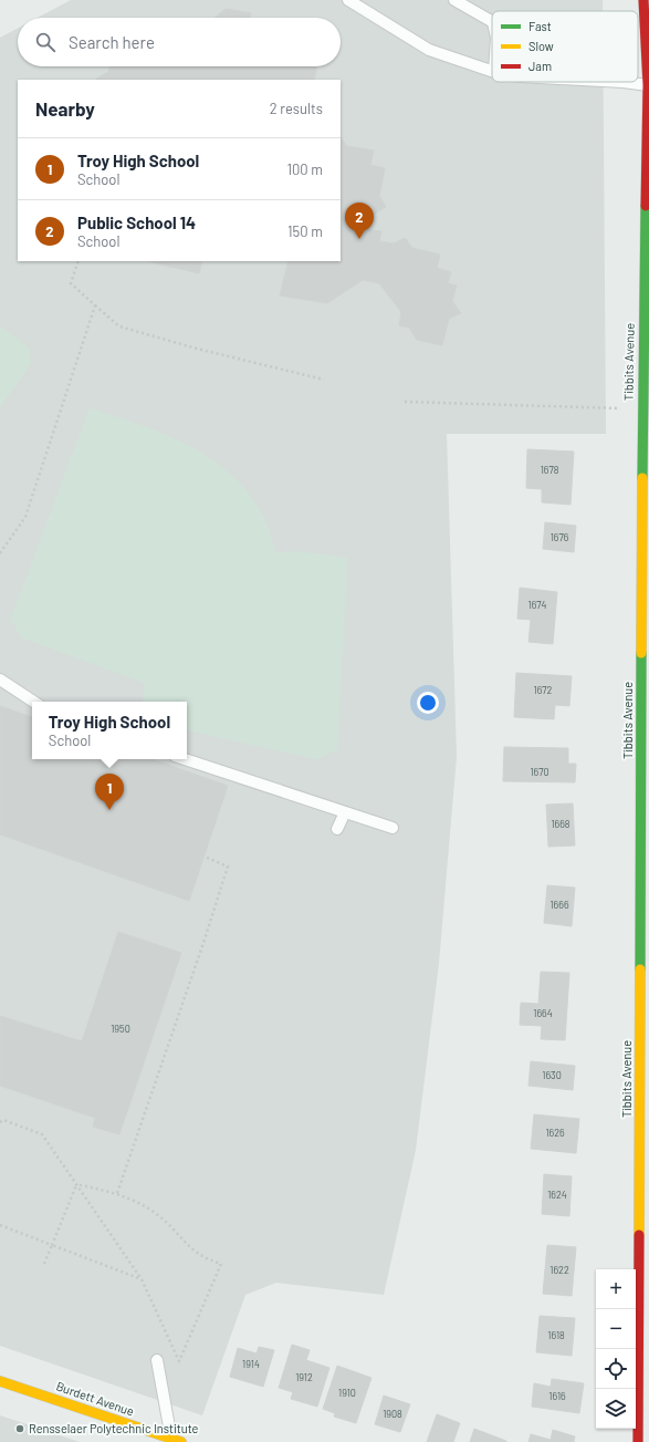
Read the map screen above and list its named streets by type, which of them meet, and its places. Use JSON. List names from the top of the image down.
{
  "streets": {
    "street": ["Tibbits Avenue", "Burdett Avenue"]
  },
  "places": ["Rensselaer Polytechnic Institute"],
  "house_numbers": [
    "1678",
    "1676",
    "1674",
    "1672",
    "1670",
    "1668",
    "1666",
    "1664",
    "1950",
    "1630",
    "1626",
    "1624",
    "1622",
    "1618",
    "1914",
    "1912",
    "1910",
    "1616",
    "1908"
  ],
  "legend": ["Fast", "Slow", "Jam"],
  "page": {
    "search": "Search here",
    "heading": ["Nearby", "2 results"],
    "list": [
      {
        "mark": "1",
        "name": "Troy High School",
        "note": "School",
        "value": "100 m"
      },
      {
        "mark": "2",
        "name": "Public School 14",
        "note": "School",
        "value": "150 m"
      }
    ],
    "pins": ["2", "1"],
    "popup": ["Troy High School", "School"],
    "map_buttons": ["+", "−"]
  }
}
